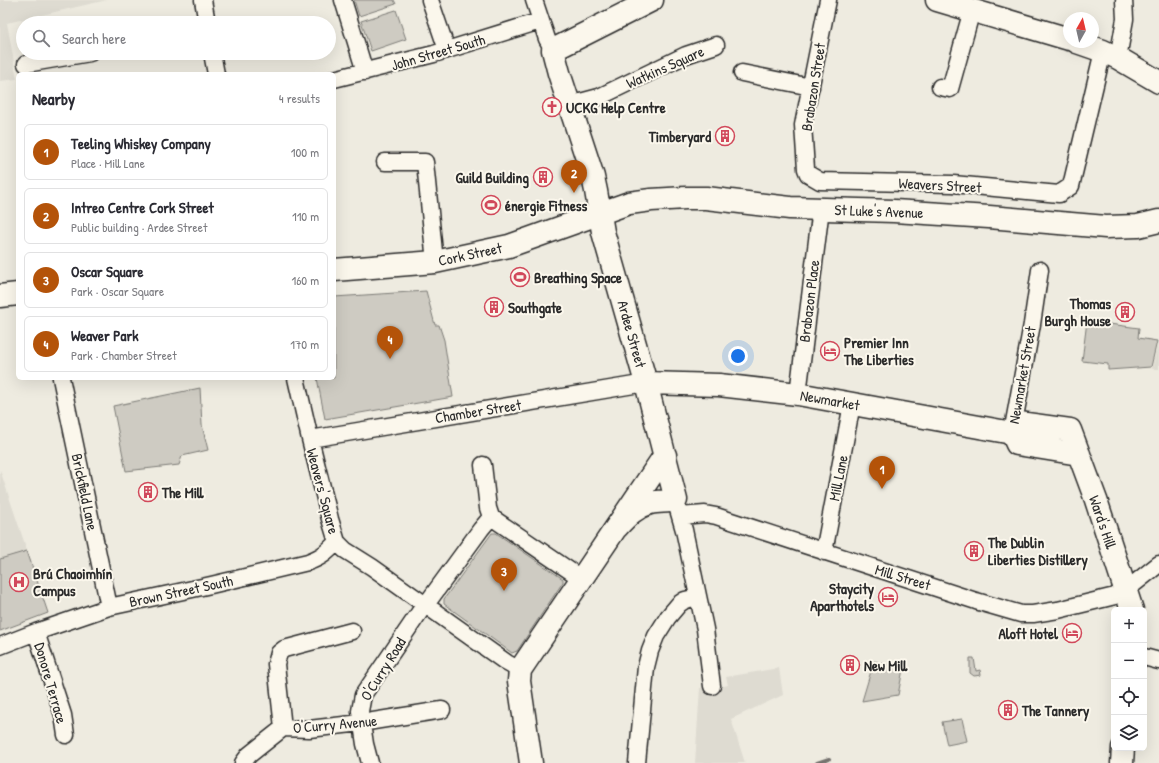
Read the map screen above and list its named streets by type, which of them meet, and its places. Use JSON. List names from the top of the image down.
{
  "streets": {
    "street": [
      "John Street South",
      "Watkins Square",
      "Brabazon Street",
      "Weavers Street",
      "St Luke's Avenue",
      "Cork Street",
      "Brabazon Place",
      "Ardee Street",
      "Newmarket Street",
      "Newmarket",
      "Chamber Street",
      "Mill Lane",
      "Weavers' Square",
      "Brickfield Lane",
      "Ward's Hill",
      "Mill Street",
      "Brown Street South",
      "O'Curry Road",
      "Donore Terrace",
      "O'Curry Avenue"
    ]
  },
  "crossings": [
    ["Watkins Square", "Ardee Street"],
    ["Brabazon Street", "Weavers Street"],
    ["St Luke's Avenue", "Cork Street"],
    ["St Luke's Avenue", "Brabazon Place"],
    ["St Luke's Avenue", "Ardee Street"],
    ["Cork Street", "Ardee Street"],
    ["Brabazon Place", "Newmarket"],
    ["Ardee Street", "Newmarket"],
    ["Ardee Street", "Chamber Street"],
    ["Ardee Street", "Mill Street"],
    ["Newmarket Street", "Newmarket"],
    ["Newmarket Street", "Ward's Hill"],
    ["Newmarket", "Chamber Street"],
    ["Newmarket", "Mill Lane"],
    ["Newmarket", "Ward's Hill"],
    ["Chamber Street", "Weavers' Square"],
    ["Mill Lane", "Mill Street"],
    ["Weavers' Square", "Brown Street South"],
    ["Brickfield Lane", "Brown Street South"],
    ["Ward's Hill", "Mill Street"],
    ["Brown Street South", "Donore Terrace"],
    ["O'Curry Road", "O'Curry Avenue"]
  ],
  "places": {
    "church": ["UCKG Help Centre"],
    "building": [
      "Timberyard",
      "Guild Building",
      "Southgate",
      "Thomas Burgh House",
      "The Mill",
      "The Dublin Liberties Distillery",
      "New Mill",
      "The Tannery"
    ],
    "sports": ["énergie Fitness", "Breathing Space"],
    "hotel": ["Premier Inn The Liberties", "Staycity Aparthotels", "Aloft Hotel"],
    "hospital": ["Brú Chaoimhín Campus"]
  },
  "north": "top",
  "page": {
    "search": "Search here",
    "heading": ["Nearby", "4 results"],
    "list": [
      {
        "mark": "1",
        "name": "Teeling Whiskey Company",
        "note": "Place · Mill Lane",
        "value": "100 m"
      },
      {
        "mark": "2",
        "name": "Intreo Centre Cork Street",
        "note": "Public building · Ardee Street",
        "value": "110 m"
      },
      {
        "mark": "3",
        "name": "Oscar Square",
        "note": "Park · Oscar Square",
        "value": "160 m"
      },
      {
        "mark": "4",
        "name": "Weaver Park",
        "note": "Park · Chamber Street",
        "value": "170 m"
      }
    ],
    "pins": [
      "2",
      "4",
      "1",
      "3"
    ],
    "map_buttons": ["+", "−"]
  }
}
